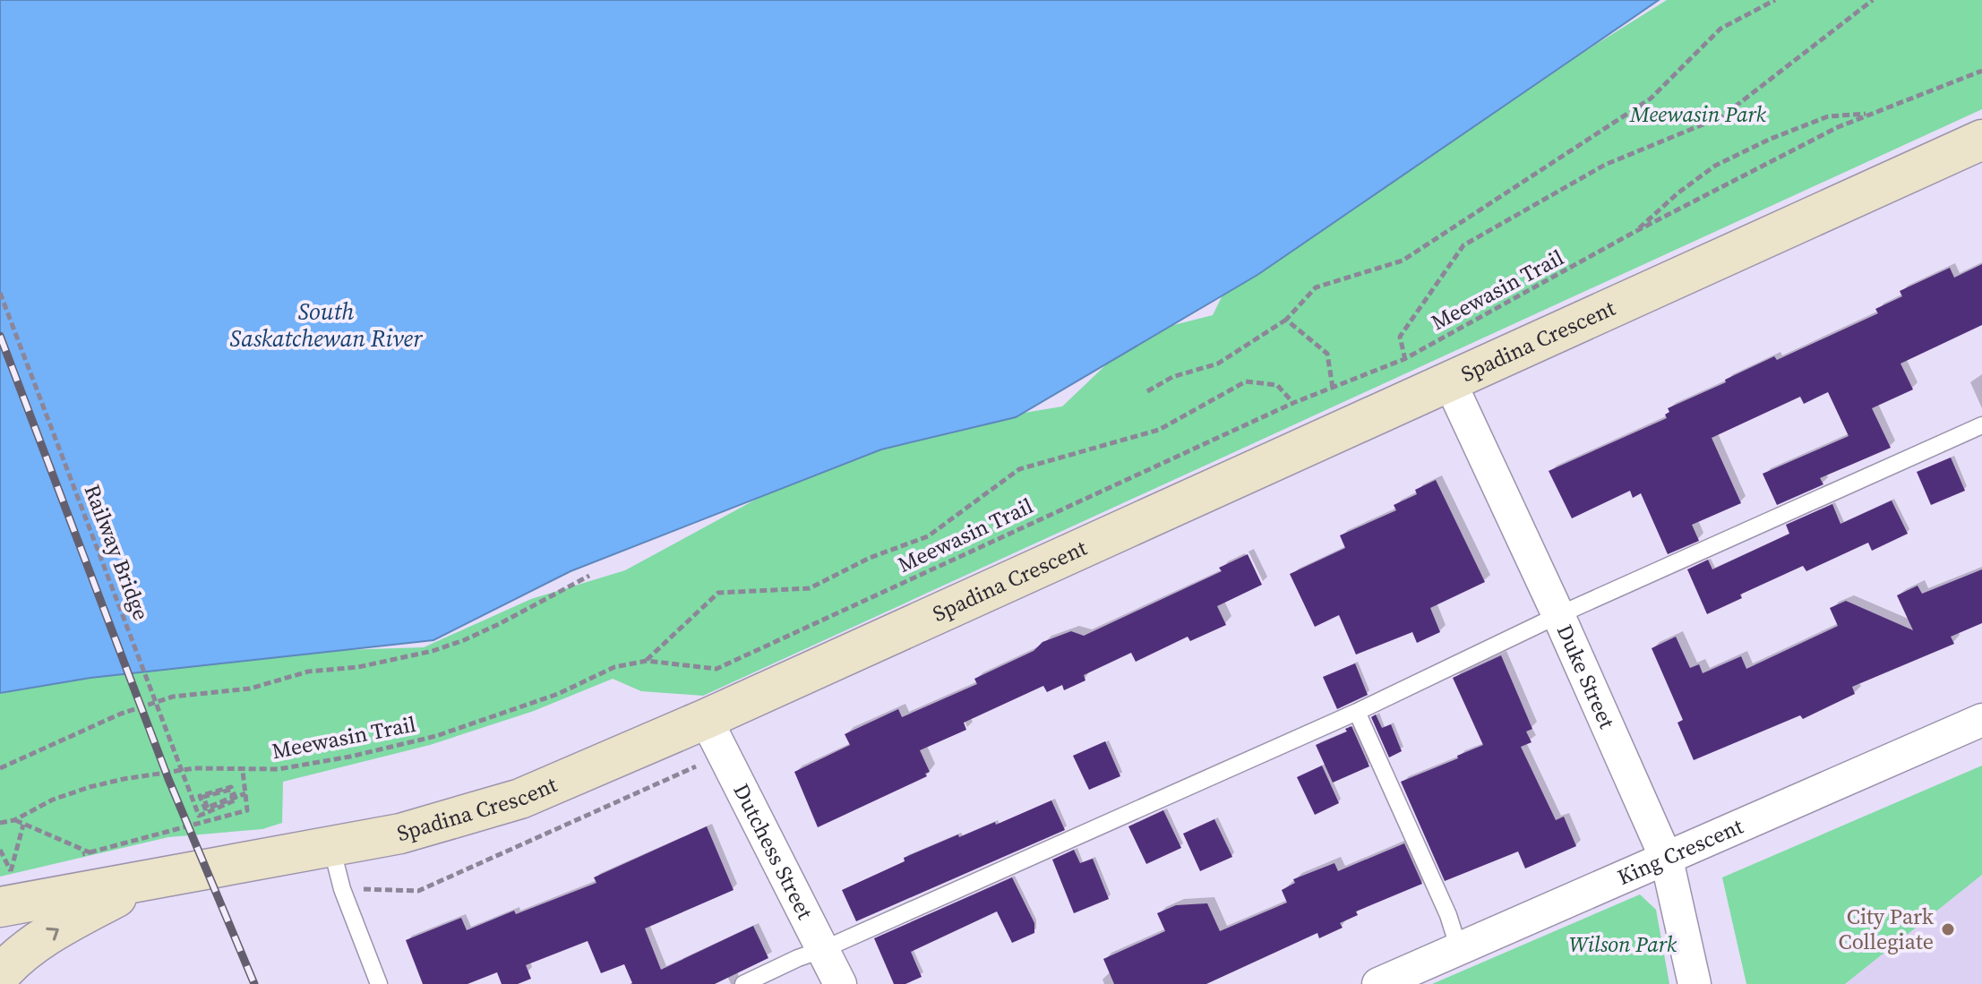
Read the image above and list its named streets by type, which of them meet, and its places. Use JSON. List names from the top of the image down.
{
  "streets": {
    "street": [
      "Spadina Crescent",
      "Duke Street",
      "Dutchess Street",
      "King Crescent"
    ],
    "path": ["Meewasin Trail", "Railway Bridge"]
  },
  "crossings": [
    ["Spadina Crescent", "Duke Street"],
    ["Spadina Crescent", "Dutchess Street"],
    ["Duke Street", "King Crescent"]
  ],
  "water": ["South Saskatchewan River"],
  "parks": ["Meewasin Park", "Wilson Park"],
  "places": ["City Park Collegiate"]
}
